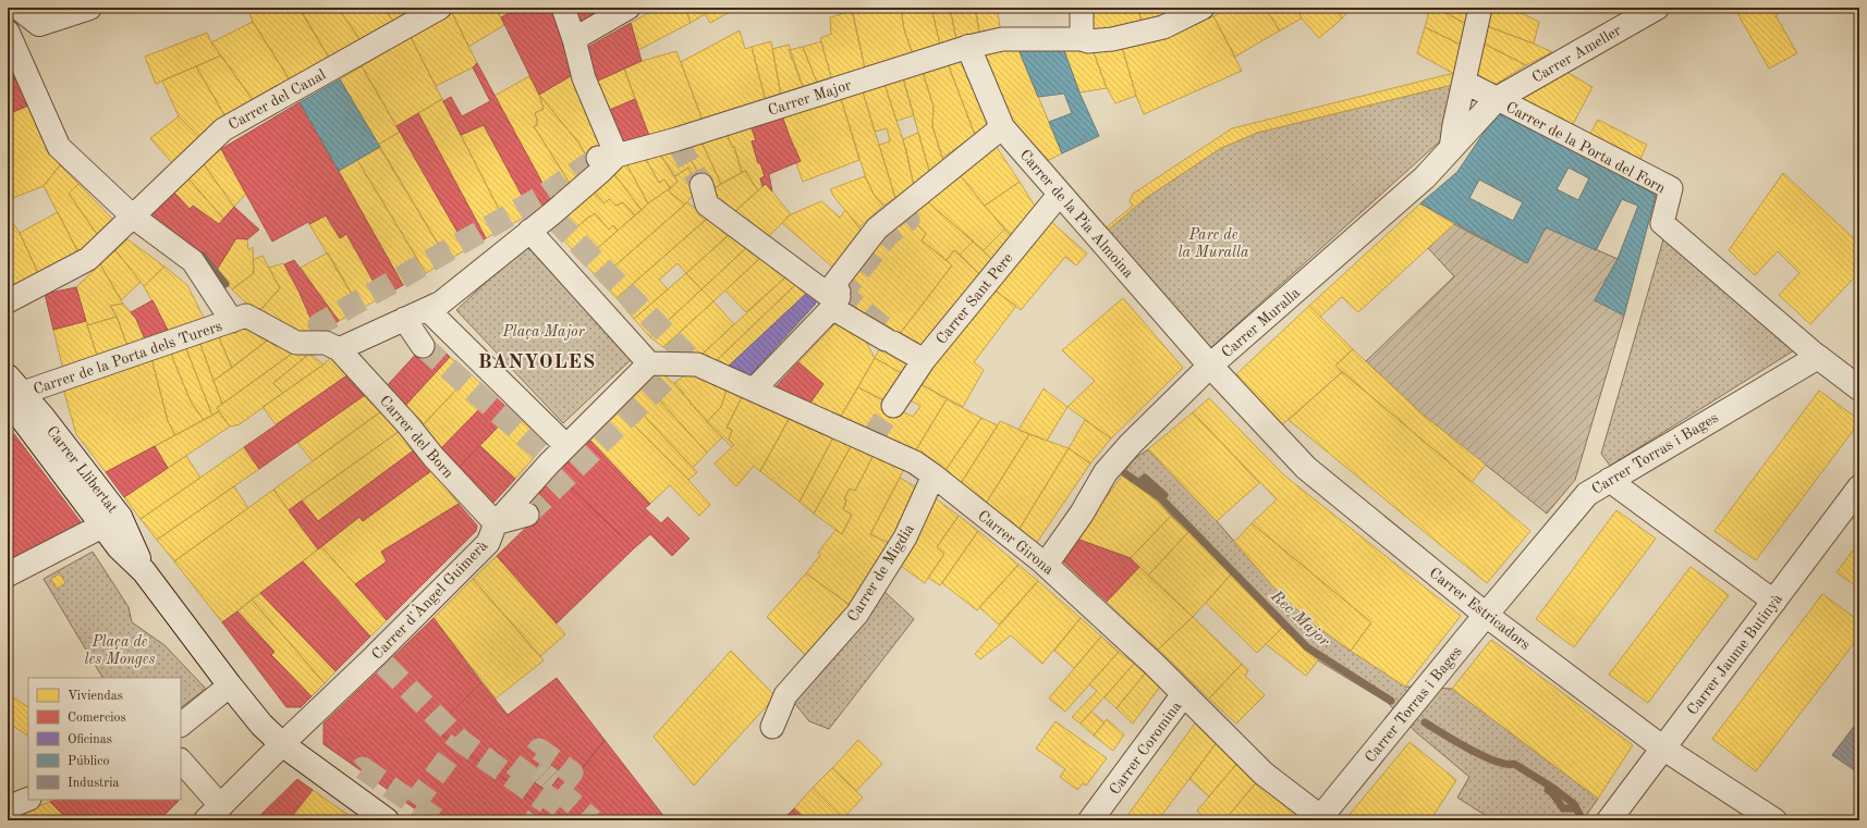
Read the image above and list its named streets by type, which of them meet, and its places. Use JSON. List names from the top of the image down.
{
  "streets": {
    "street": [
      "Carrer Ameller",
      "Carrer Major",
      "Carrer del Canal",
      "Carrer de la Porta del Forn",
      "Carrer de la Pia Almoina",
      "Carrer Sant Pere",
      "Carrer Muralla",
      "Carrer de la Porta dels Turers",
      "Carrer del Born",
      "Carrer Torras i Bages",
      "Carrer Llibertat",
      "Carrer Girona",
      "Carrer de Migdia",
      "Carrer d'Àngel Guimerà",
      "Carrer Estricadors",
      "Carrer Jaume Butinyà",
      "Carrer Coromina"
    ]
  },
  "crossings": [
    ["Carrer Ameller", "Carrer de la Porta del Forn"],
    ["Carrer Ameller", "Carrer Muralla"],
    ["Carrer Major", "Carrer de la Pia Almoina"],
    ["Carrer de la Porta del Forn", "Carrer Muralla"],
    ["Carrer de la Porta del Forn", "Carrer Torras i Bages"],
    ["Carrer de la Pia Almoina", "Carrer Sant Pere"],
    ["Carrer de la Pia Almoina", "Carrer Muralla"],
    ["Carrer de la Pia Almoina", "Carrer Estricadors"],
    ["Carrer Muralla", "Carrer Girona"],
    ["Carrer Muralla", "Carrer Estricadors"],
    ["Carrer de la Porta dels Turers", "Carrer del Born"],
    ["Carrer de la Porta dels Turers", "Carrer Llibertat"],
    ["Carrer del Born", "Carrer d'Àngel Guimerà"],
    ["Carrer Torras i Bages", "Carrer Girona"],
    ["Carrer Torras i Bages", "Carrer Estricadors"],
    ["Carrer Llibertat", "Carrer d'Àngel Guimerà"],
    ["Carrer Girona", "Carrer de Migdia"],
    ["Carrer Girona", "Carrer Coromina"],
    ["Carrer Estricadors", "Carrer Jaume Butinyà"]
  ],
  "districts": ["BANYOLES"],
  "water": ["Rec Major"],
  "parks": ["Parc de la Muralla", "Plaça Major", "Plaça de les Monges"],
  "legend": [
    "Viviendas",
    "Comercios",
    "Oficinas",
    "Público",
    "Industria"
  ]
}
